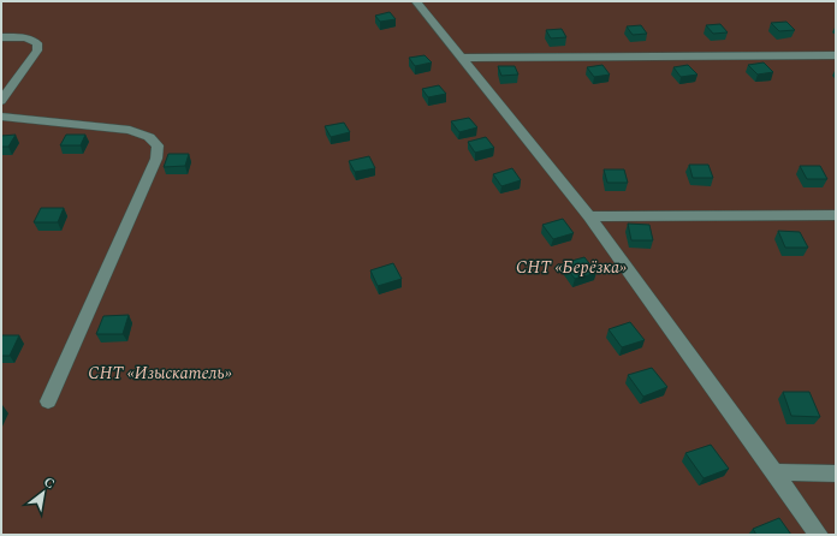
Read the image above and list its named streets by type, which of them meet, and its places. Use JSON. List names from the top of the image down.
{
  "parks": ["СНТ «Берёзка»", "СНТ «Изыскатель»"],
  "north": "top right"
}
